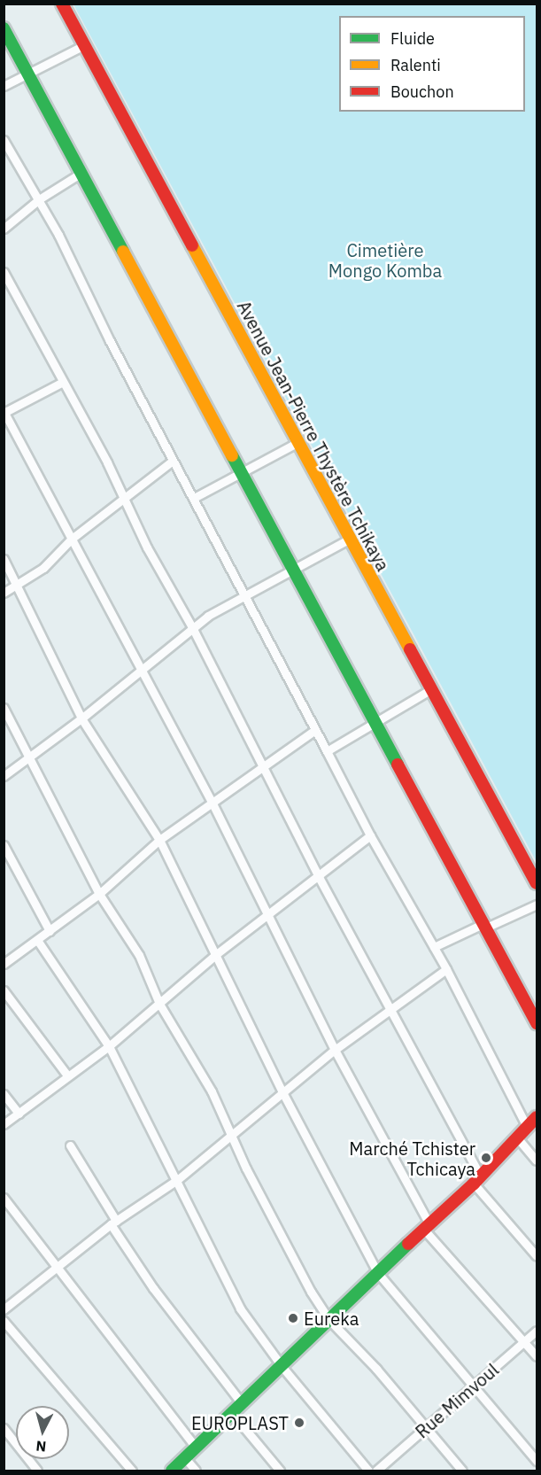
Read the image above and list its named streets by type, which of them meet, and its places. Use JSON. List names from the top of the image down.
{
  "streets": {
    "main road": ["Avenue Jean-Pierre Thystère Tchikaya"],
    "street": ["Rue Mimvoul"]
  },
  "parks": ["Cimetière Mongo Komba"],
  "places": ["Marché Tchister Tchicaya", "Eureka", "EUROPLAST"],
  "legend": ["Fluide", "Ralenti", "Bouchon"],
  "north": "bottom"
}
